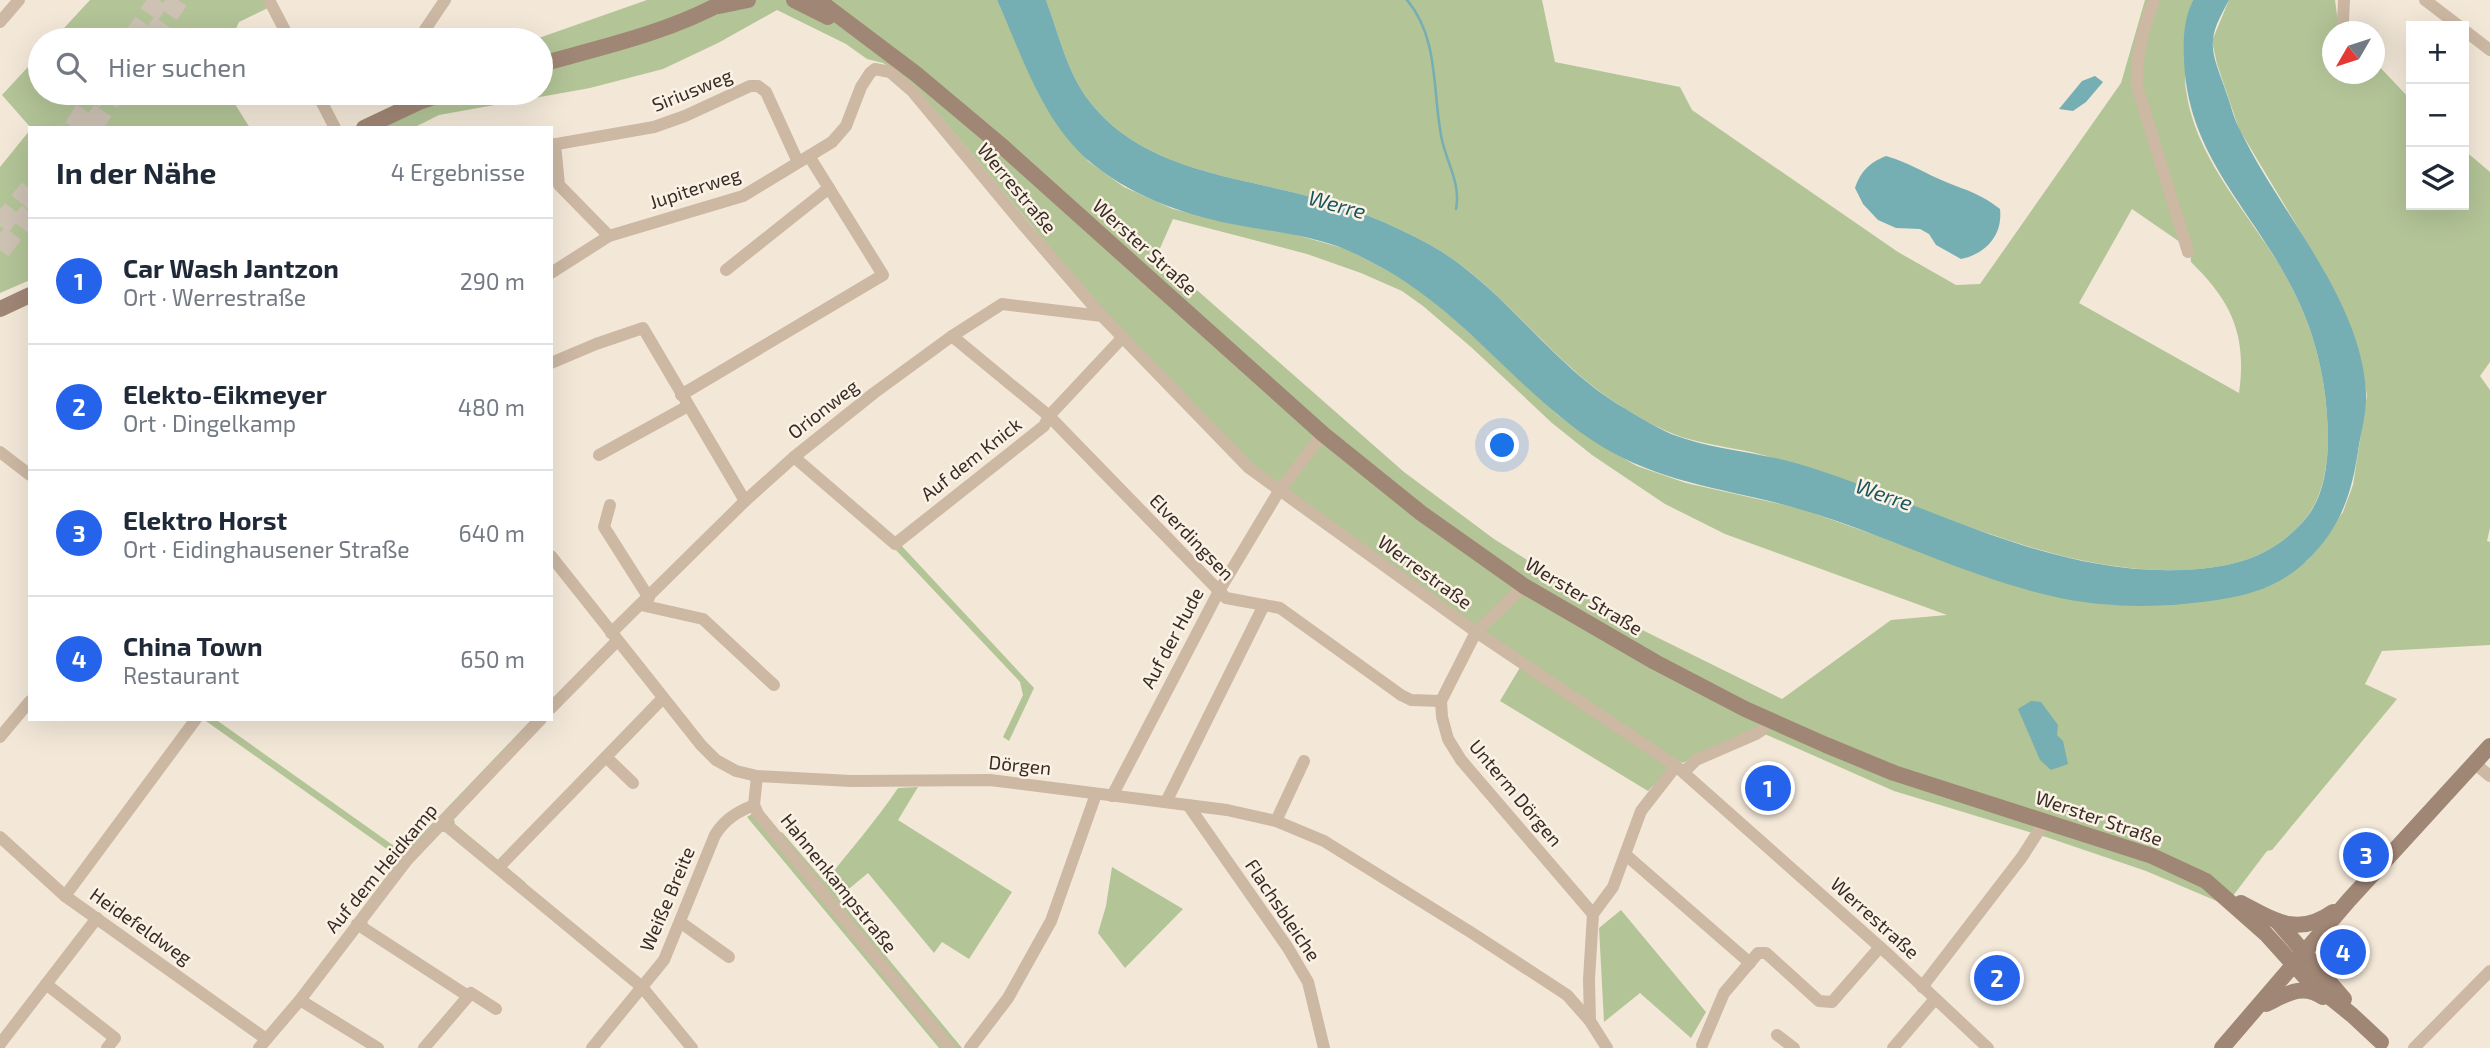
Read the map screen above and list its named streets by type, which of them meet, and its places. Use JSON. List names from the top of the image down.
{
  "streets": {
    "main road": ["Werster Straße"],
    "street": [
      "Siriusweg",
      "Jupiterweg",
      "Werrestraße",
      "Orionweg",
      "Auf dem Knick",
      "Elverdingsen",
      "Auf der Hude",
      "Dörgen",
      "Unterm Dörgen",
      "Auf dem Heidkamp",
      "Hahnenkampstraße",
      "Weiße Breite",
      "Flachsbleiche",
      "Heidefeldweg"
    ]
  },
  "crossings": [
    ["Siriusweg", "Jupiterweg"],
    ["Jupiterweg", "Werrestraße"],
    ["Werrestraße", "Orionweg"],
    ["Werrestraße", "Auf dem Knick"],
    ["Werrestraße", "Auf der Hude"],
    ["Werster Straße", "Auf der Hude"],
    ["Orionweg", "Auf dem Knick"],
    ["Orionweg", "Elverdingsen"],
    ["Auf dem Knick", "Elverdingsen"],
    ["Elverdingsen", "Auf der Hude"],
    ["Elverdingsen", "Unterm Dörgen"],
    ["Auf der Hude", "Dörgen"],
    ["Dörgen", "Hahnenkampstraße"],
    ["Dörgen", "Flachsbleiche"],
    ["Auf dem Heidkamp", "Heidefeldweg"],
    ["Hahnenkampstraße", "Weiße Breite"]
  ],
  "water": ["Werre"],
  "north": "bottom left",
  "page": {
    "map_buttons": ["+", "−"],
    "search": "Hier suchen",
    "heading": ["In der Nähe", "4 Ergebnisse"],
    "list": [
      {
        "mark": "1",
        "name": "Car Wash Jantzon",
        "note": "Ort · Werrestraße",
        "value": "290 m"
      },
      {
        "mark": "2",
        "name": "Elekto-Eikmeyer",
        "note": "Ort · Dingelkamp",
        "value": "480 m"
      },
      {
        "mark": "3",
        "name": "Elektro Horst",
        "note": "Ort · Eidinghausener Straße",
        "value": "640 m"
      },
      {
        "mark": "4",
        "name": "China Town",
        "note": "Restaurant",
        "value": "650 m"
      }
    ],
    "pins": [
      "1",
      "3",
      "4",
      "2"
    ]
  }
}
